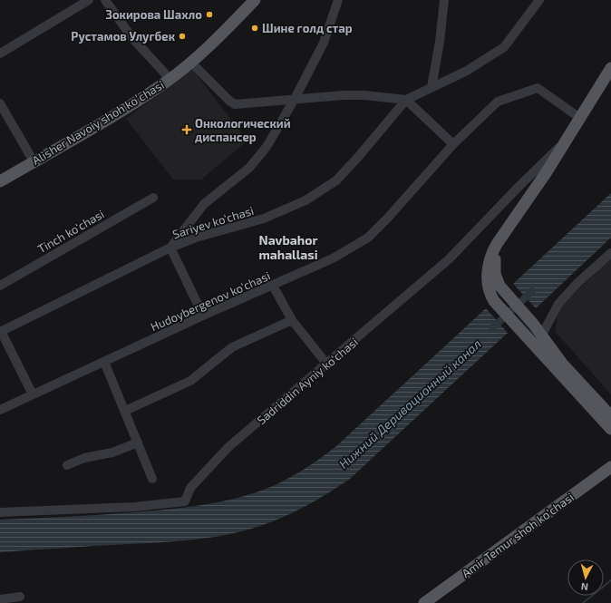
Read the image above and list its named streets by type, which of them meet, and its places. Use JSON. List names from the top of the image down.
{
  "streets": {
    "main road": ["Alisher Navoiy shoh koʻchasi", "Sadriddin Ayniy ko‘chasi", "Amir Temur shoh ko‘chasi"],
    "street": ["Sariyev ko‘chasi", "Tinch ko‘chasi", "Hudoybergenov ko‘chasi"]
  },
  "crossings": [
    ["Hudoybergenov ko‘chasi", "Sadriddin Ayniy ko‘chasi"]
  ],
  "districts": ["Navbahor mahallasi"],
  "water": ["Нижний Деривационный канал"],
  "places": {
    "other": ["Зокирова Шахло", "Шине голд стар", "Рустамов Улугбек"],
    "health": ["Онкологический диспансер"]
  },
  "north": "bottom"
}
